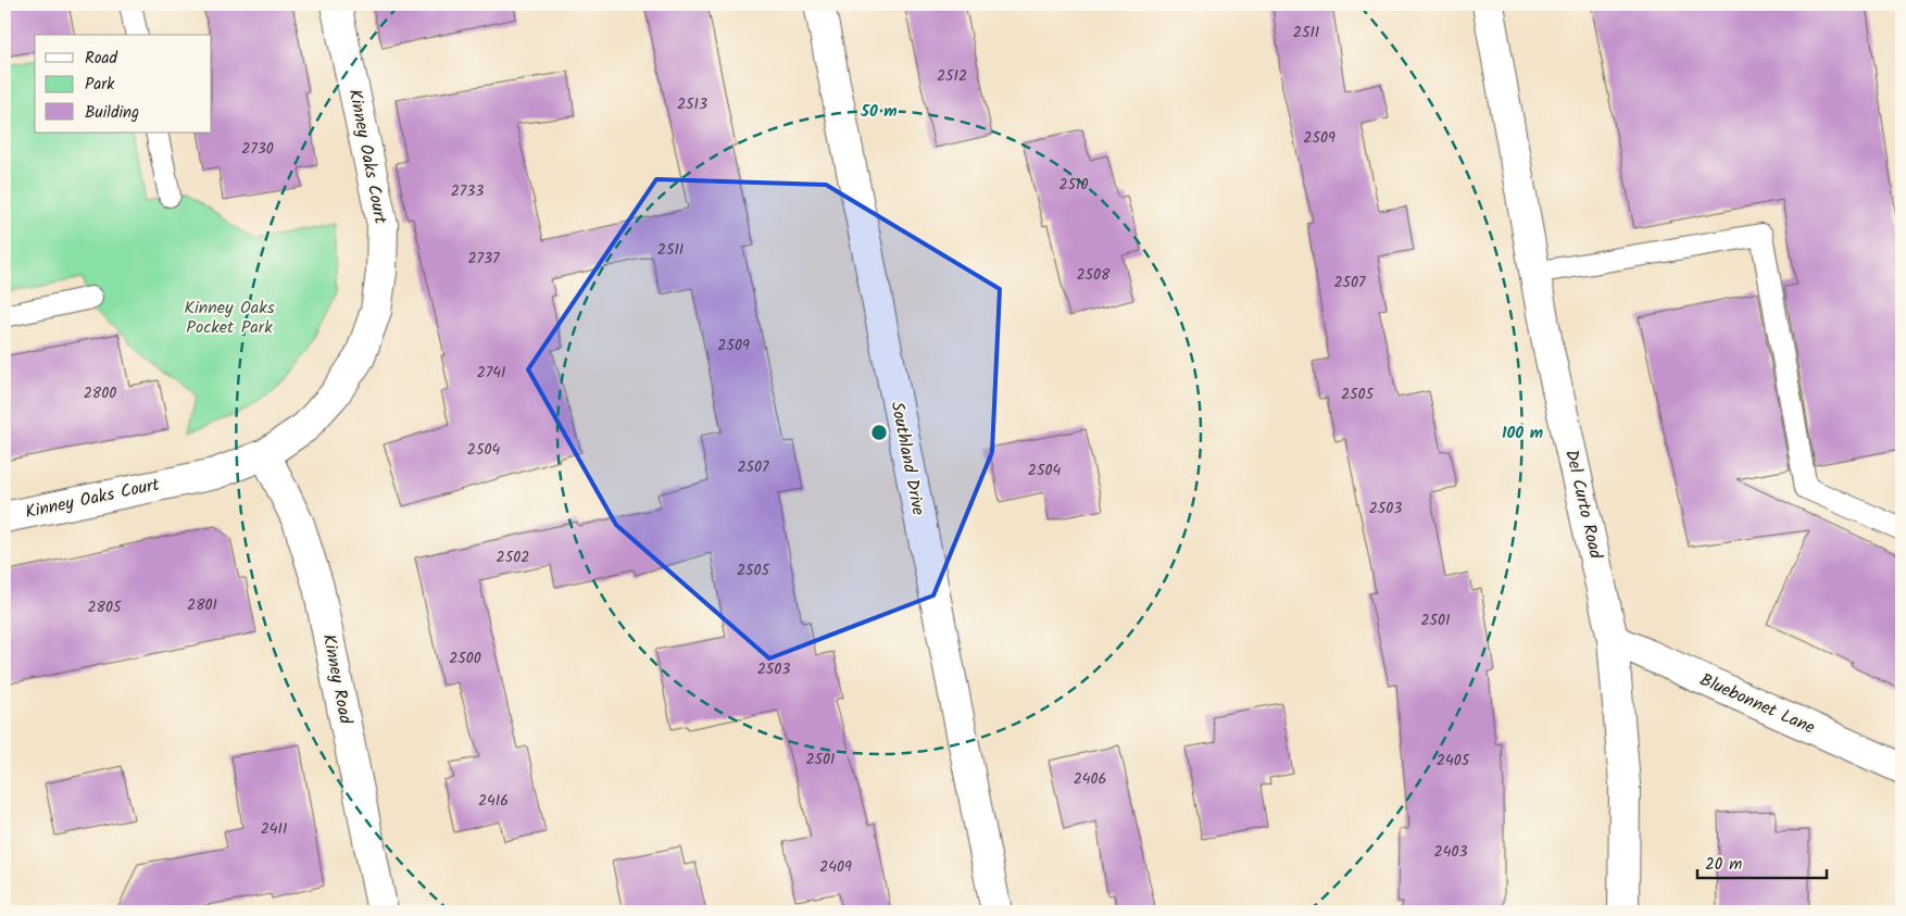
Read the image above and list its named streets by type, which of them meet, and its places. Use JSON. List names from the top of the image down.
{
  "streets": {
    "street": [
      "Kinney Oaks Court",
      "Southland Drive",
      "Del Curto Road",
      "Kinney Road",
      "Bluebonnet Lane"
    ]
  },
  "crossings": [
    ["Kinney Oaks Court", "Kinney Road"],
    ["Del Curto Road", "Bluebonnet Lane"]
  ],
  "parks": ["Kinney Oaks Pocket Park"],
  "house_numbers": [
    "2511",
    "2512",
    "2513",
    "2509",
    "2730",
    "2510",
    "2733",
    "2511",
    "2737",
    "2508",
    "2507",
    "2509",
    "2741",
    "2800",
    "2505",
    "2504",
    "2507",
    "2504",
    "2503",
    "2502",
    "2505",
    "2801",
    "2805",
    "2501",
    "2500",
    "2503",
    "2501",
    "2405",
    "2406",
    "2416",
    "2411",
    "2403",
    "2409"
  ],
  "legend": ["Road", "Park", "Building"],
  "scale_bar": "20 m",
  "rings": ["50 m", "100 m"]
}
